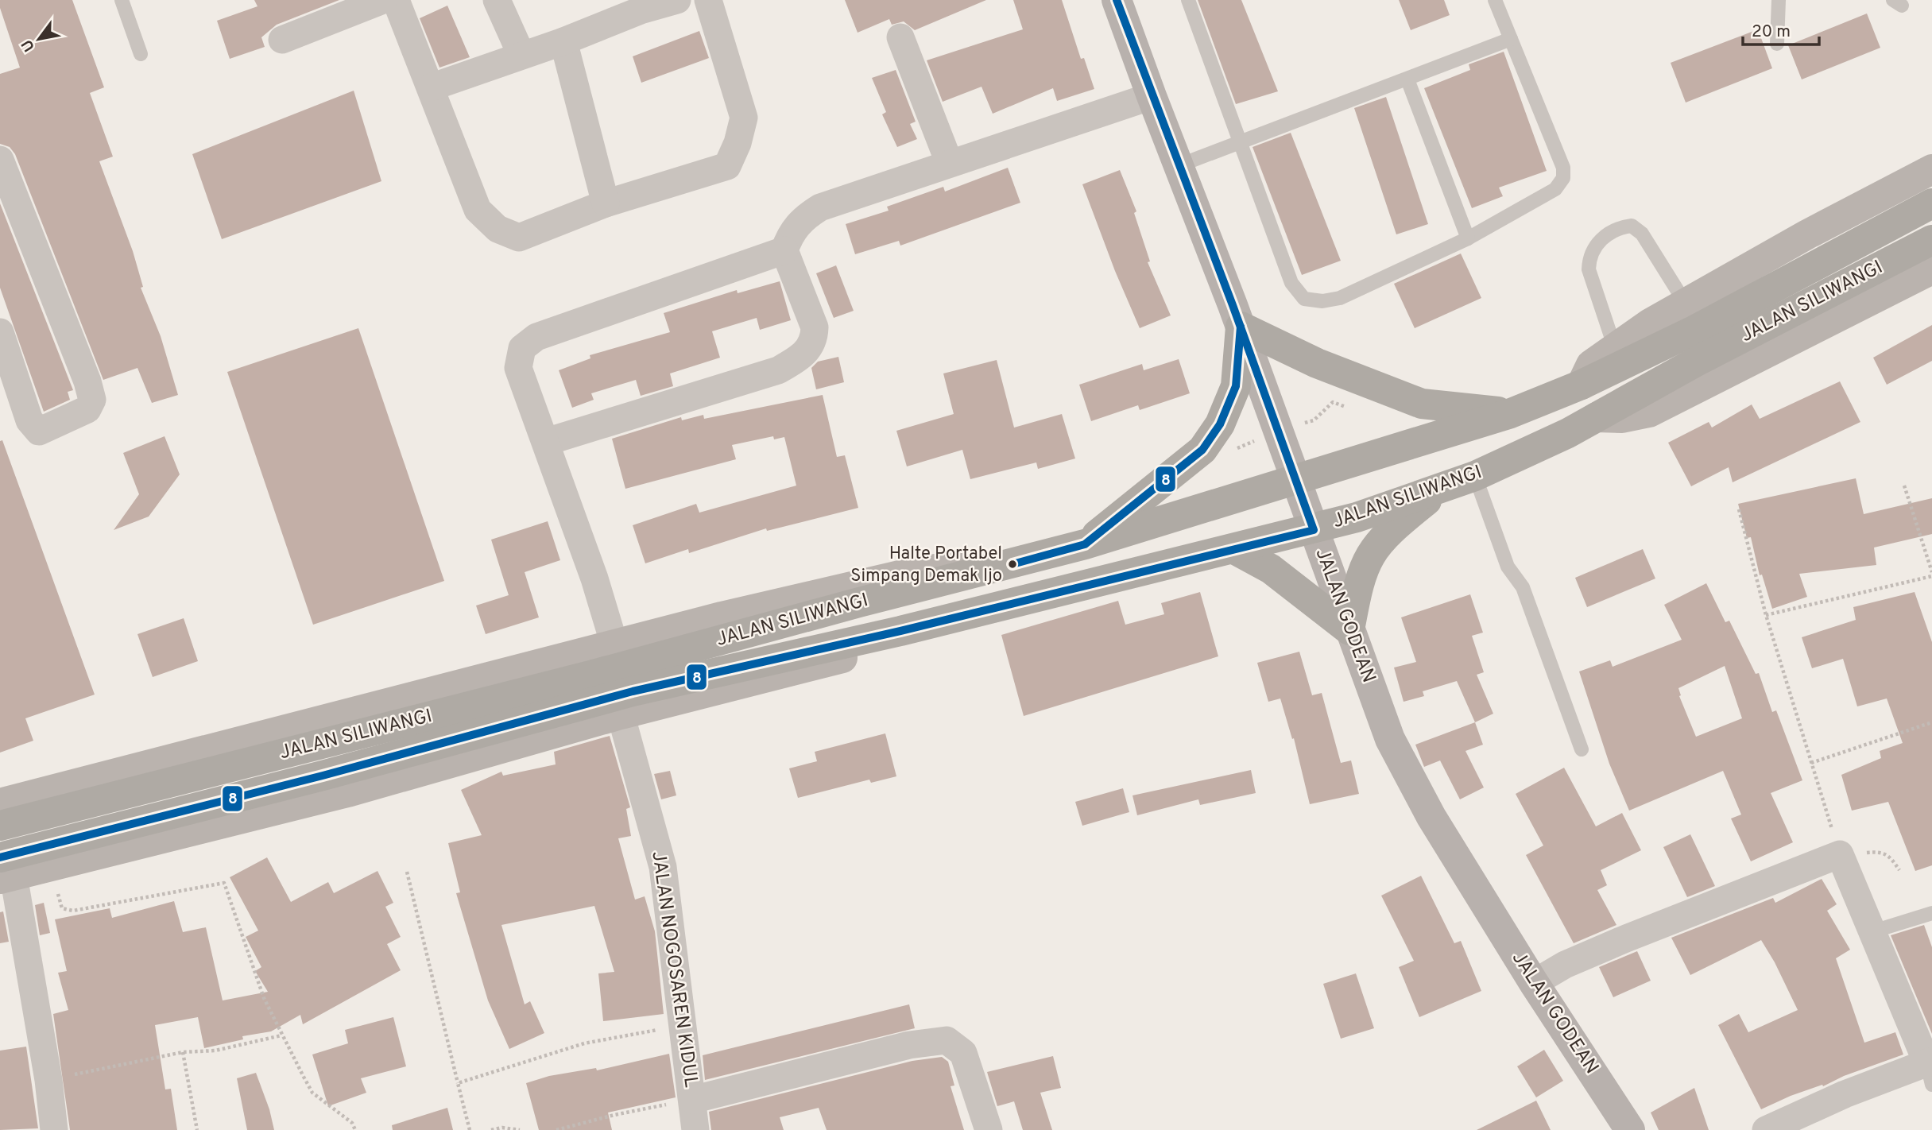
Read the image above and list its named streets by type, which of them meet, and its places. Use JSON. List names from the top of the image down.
{
  "streets": {
    "highway": ["JALAN SILIWANGI"],
    "main road": ["JALAN GODEAN"],
    "street": ["JALAN NOGOSAREN KIDUL"]
  },
  "crossings": [
    ["JALAN SILIWANGI", "JALAN GODEAN"]
  ],
  "places": ["Halte Portabel Simpang Demak Ijo"],
  "lines": ["transit line 8"],
  "scale_bar": "20 m",
  "north": "bottom left"
}
